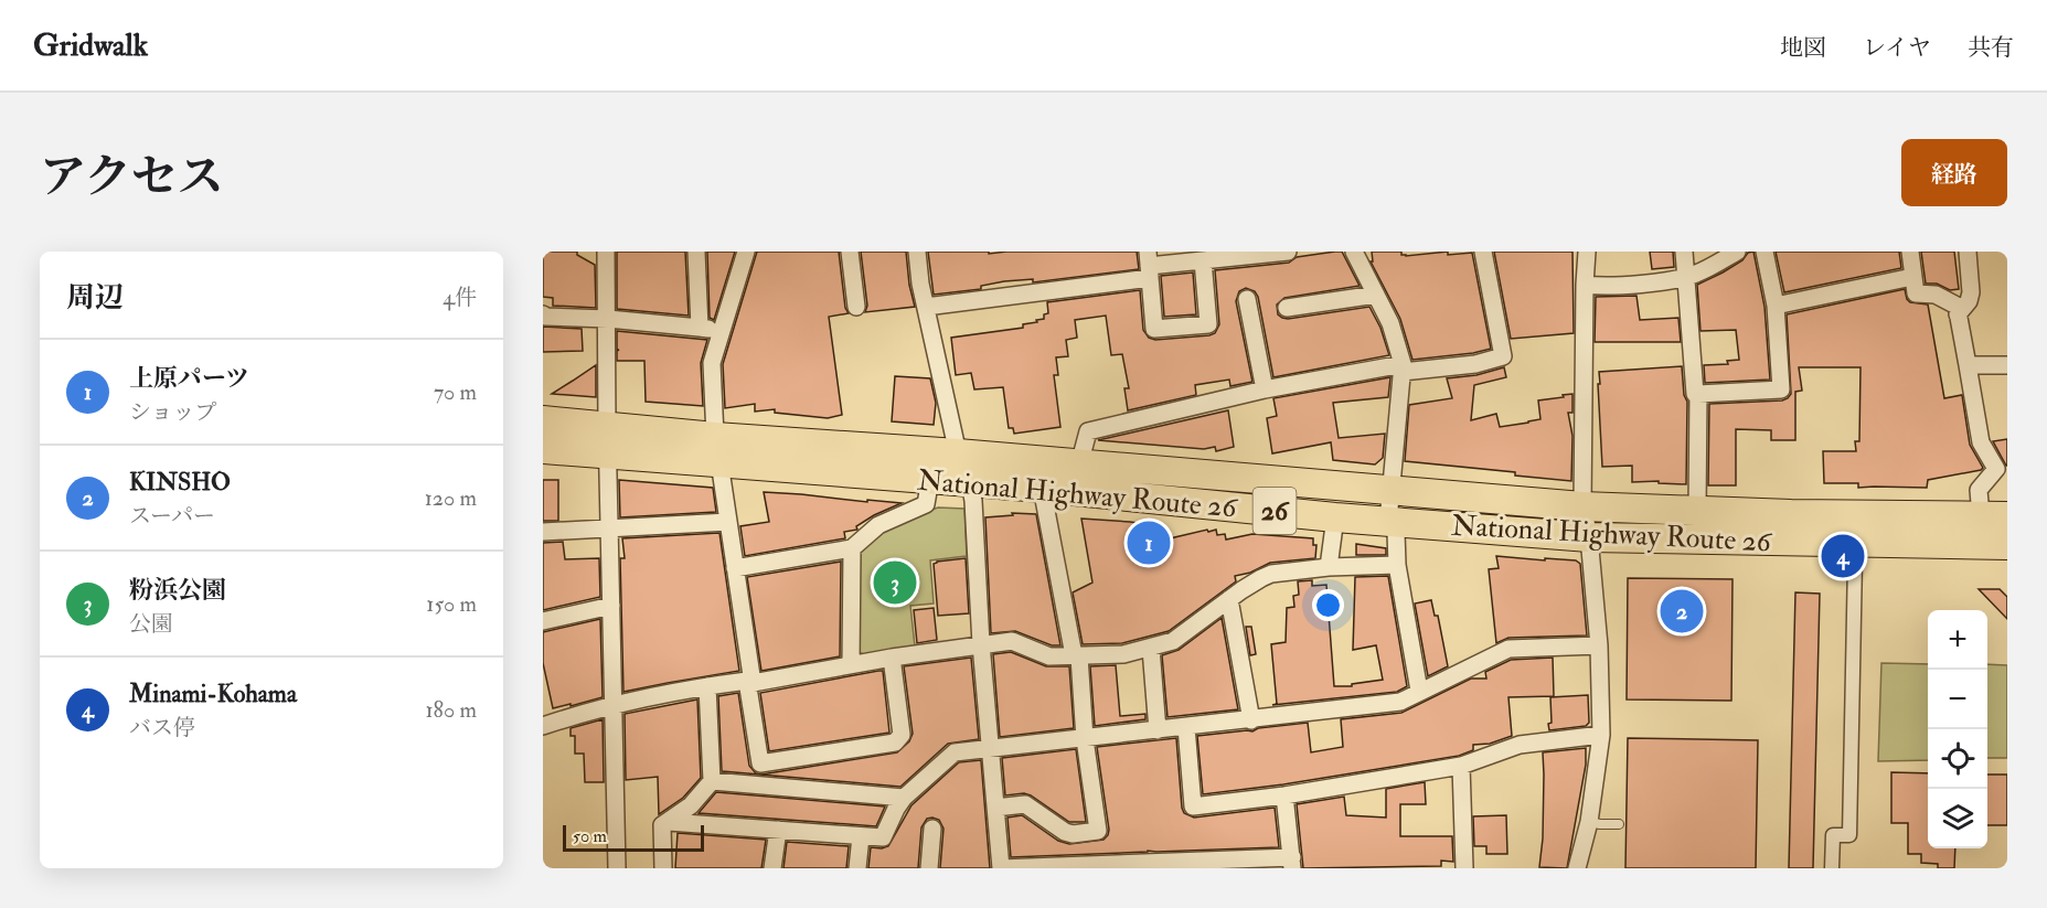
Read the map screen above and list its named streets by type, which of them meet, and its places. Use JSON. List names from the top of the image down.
{
  "streets": {
    "highway": ["National Highway Route 26", "26"]
  },
  "scale_bar": "50 m",
  "page": {
    "header": "Gridwalk",
    "nav": ["地図", "レイヤ", "共有"],
    "title": "アクセス",
    "buttons": "経路",
    "heading": ["周辺", "4件"],
    "list": [
      {
        "mark": "1",
        "name": "上原パーツ",
        "note": "ショップ",
        "value": "70 m"
      },
      {
        "mark": "2",
        "name": "KINSHO",
        "note": "スーパー",
        "value": "120 m"
      },
      {
        "mark": "3",
        "name": "粉浜公園",
        "note": "公園",
        "value": "150 m"
      },
      {
        "mark": "4",
        "name": "Minami-Kohama",
        "note": "バス停",
        "value": "180 m"
      }
    ],
    "pins": [
      "1",
      "4",
      "3",
      "2"
    ],
    "map_buttons": ["+", "−"],
    "scale": "50 m"
  }
}
